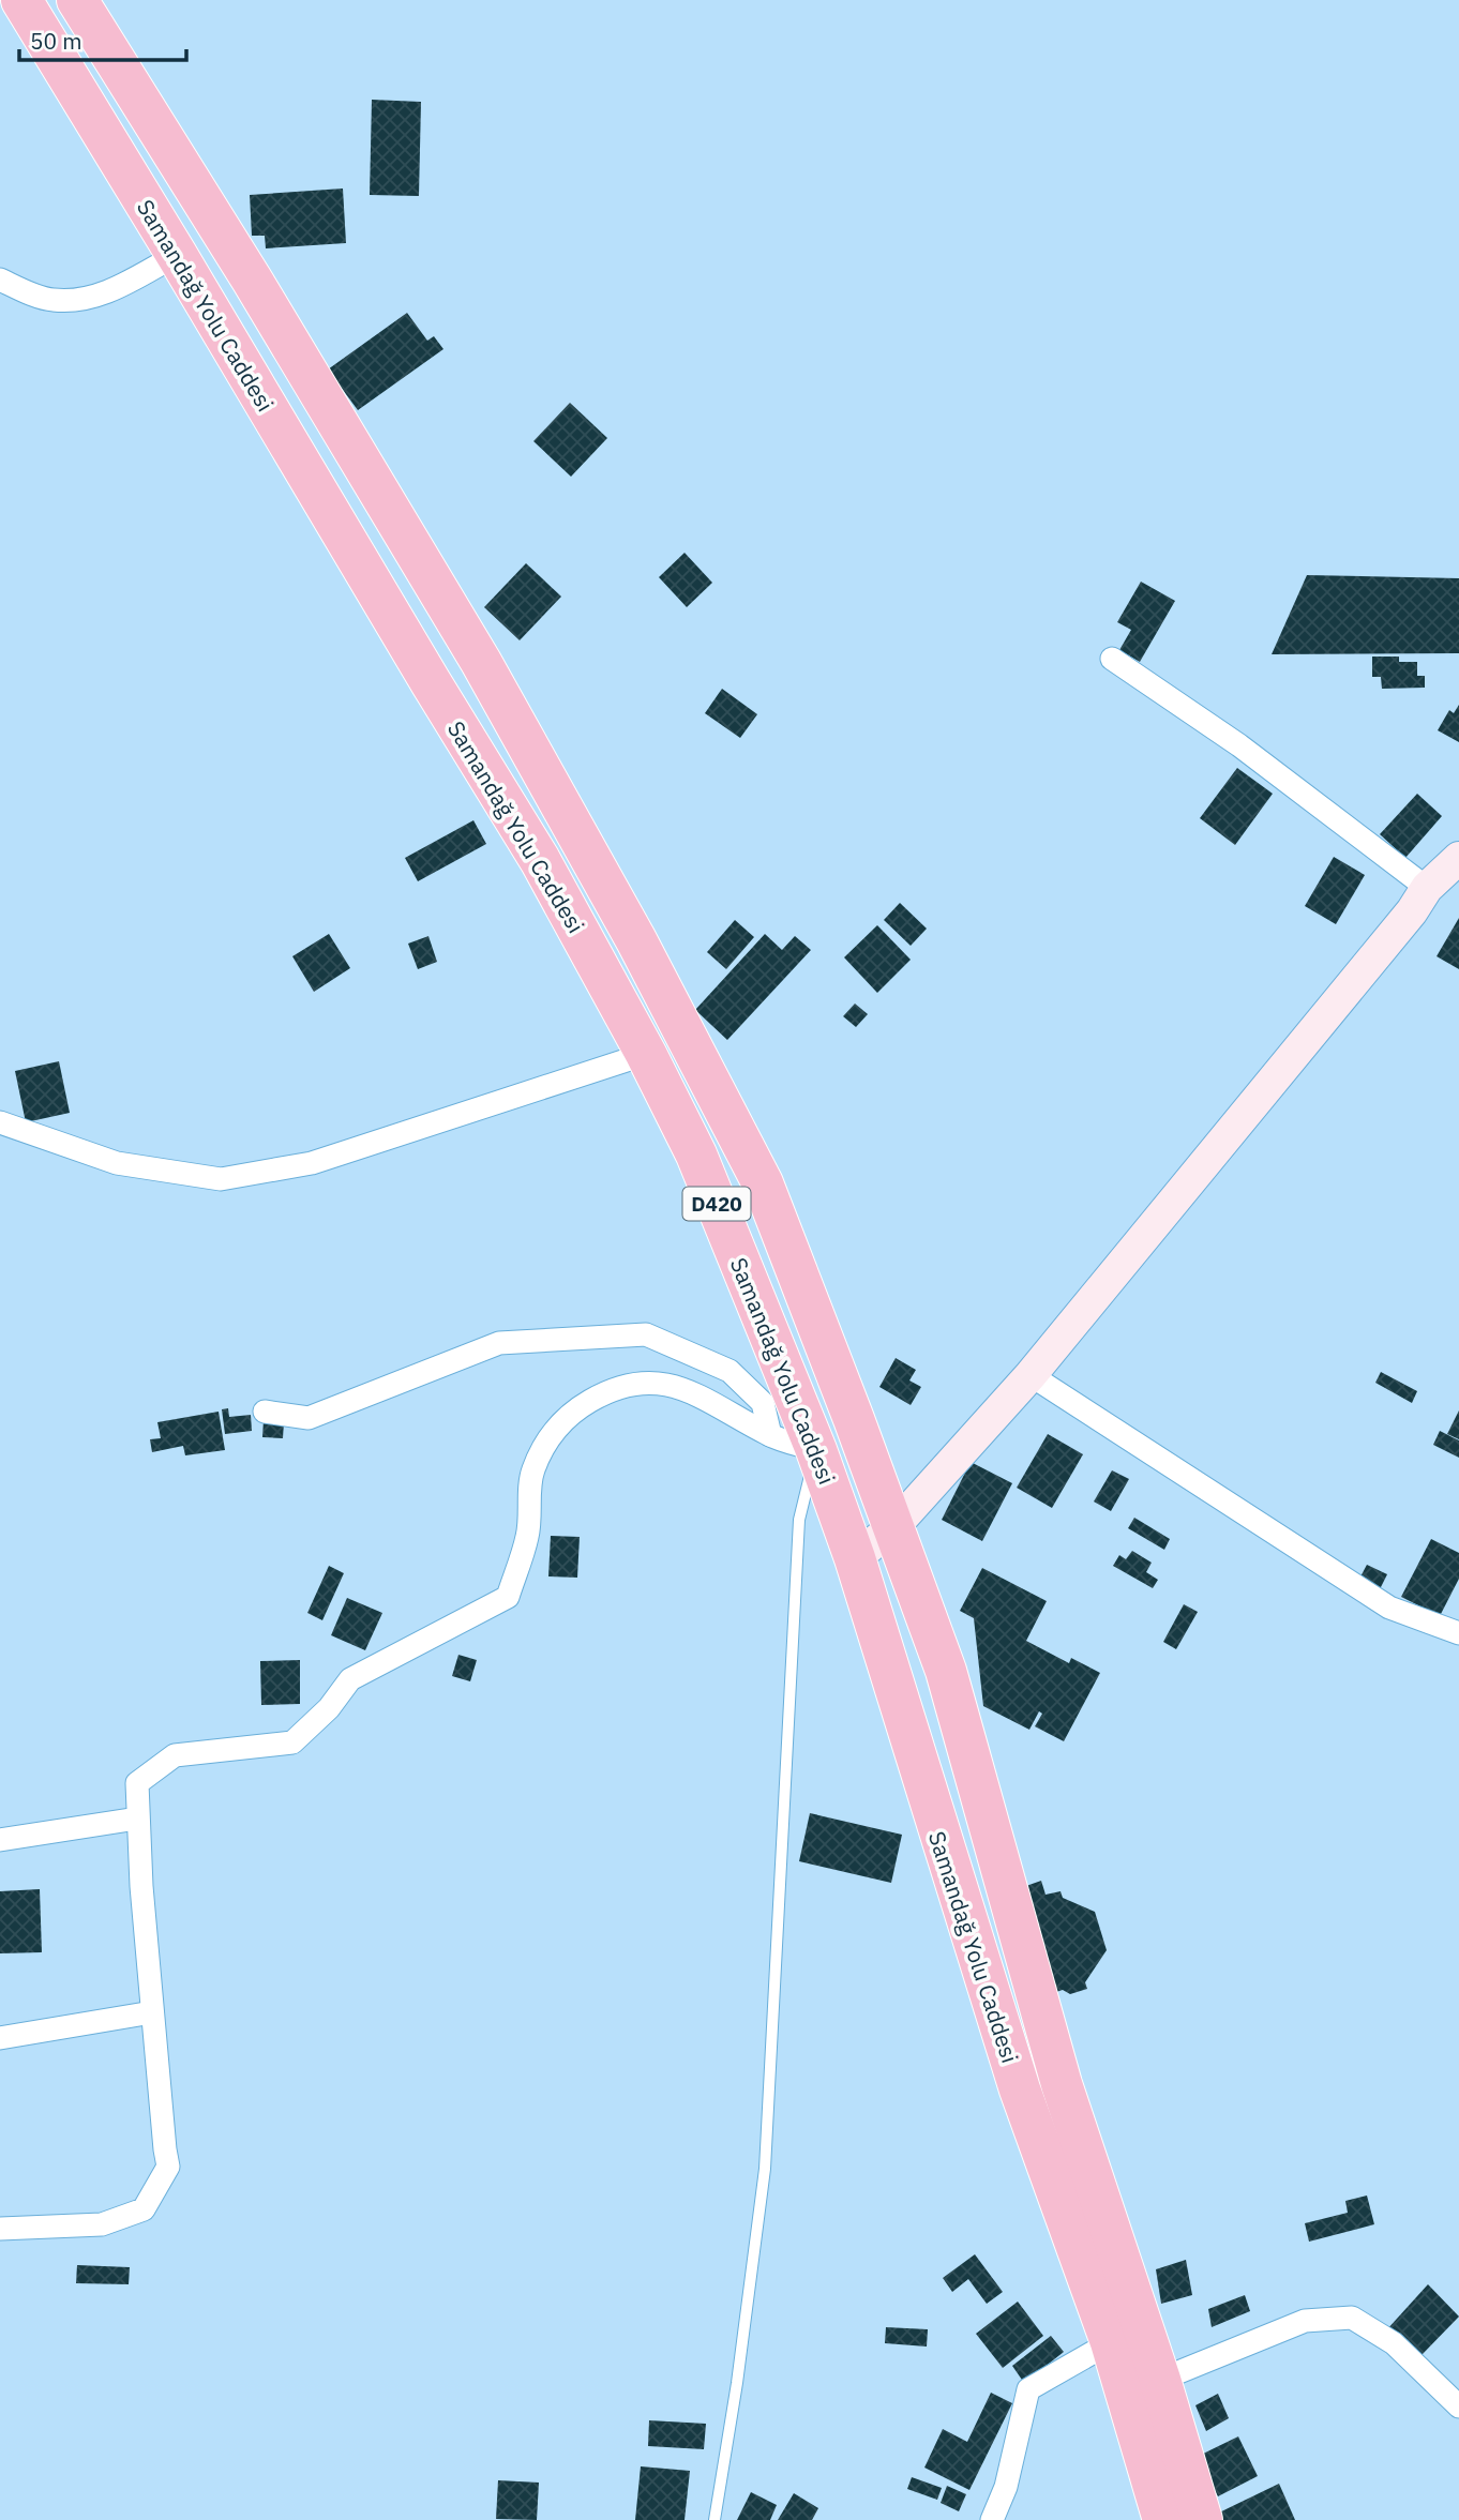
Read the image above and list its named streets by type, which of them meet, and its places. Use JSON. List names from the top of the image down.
{
  "streets": {
    "highway": ["Samandağ Yolu Caddesi", "D420"]
  },
  "scale_bar": "50 m"
}
